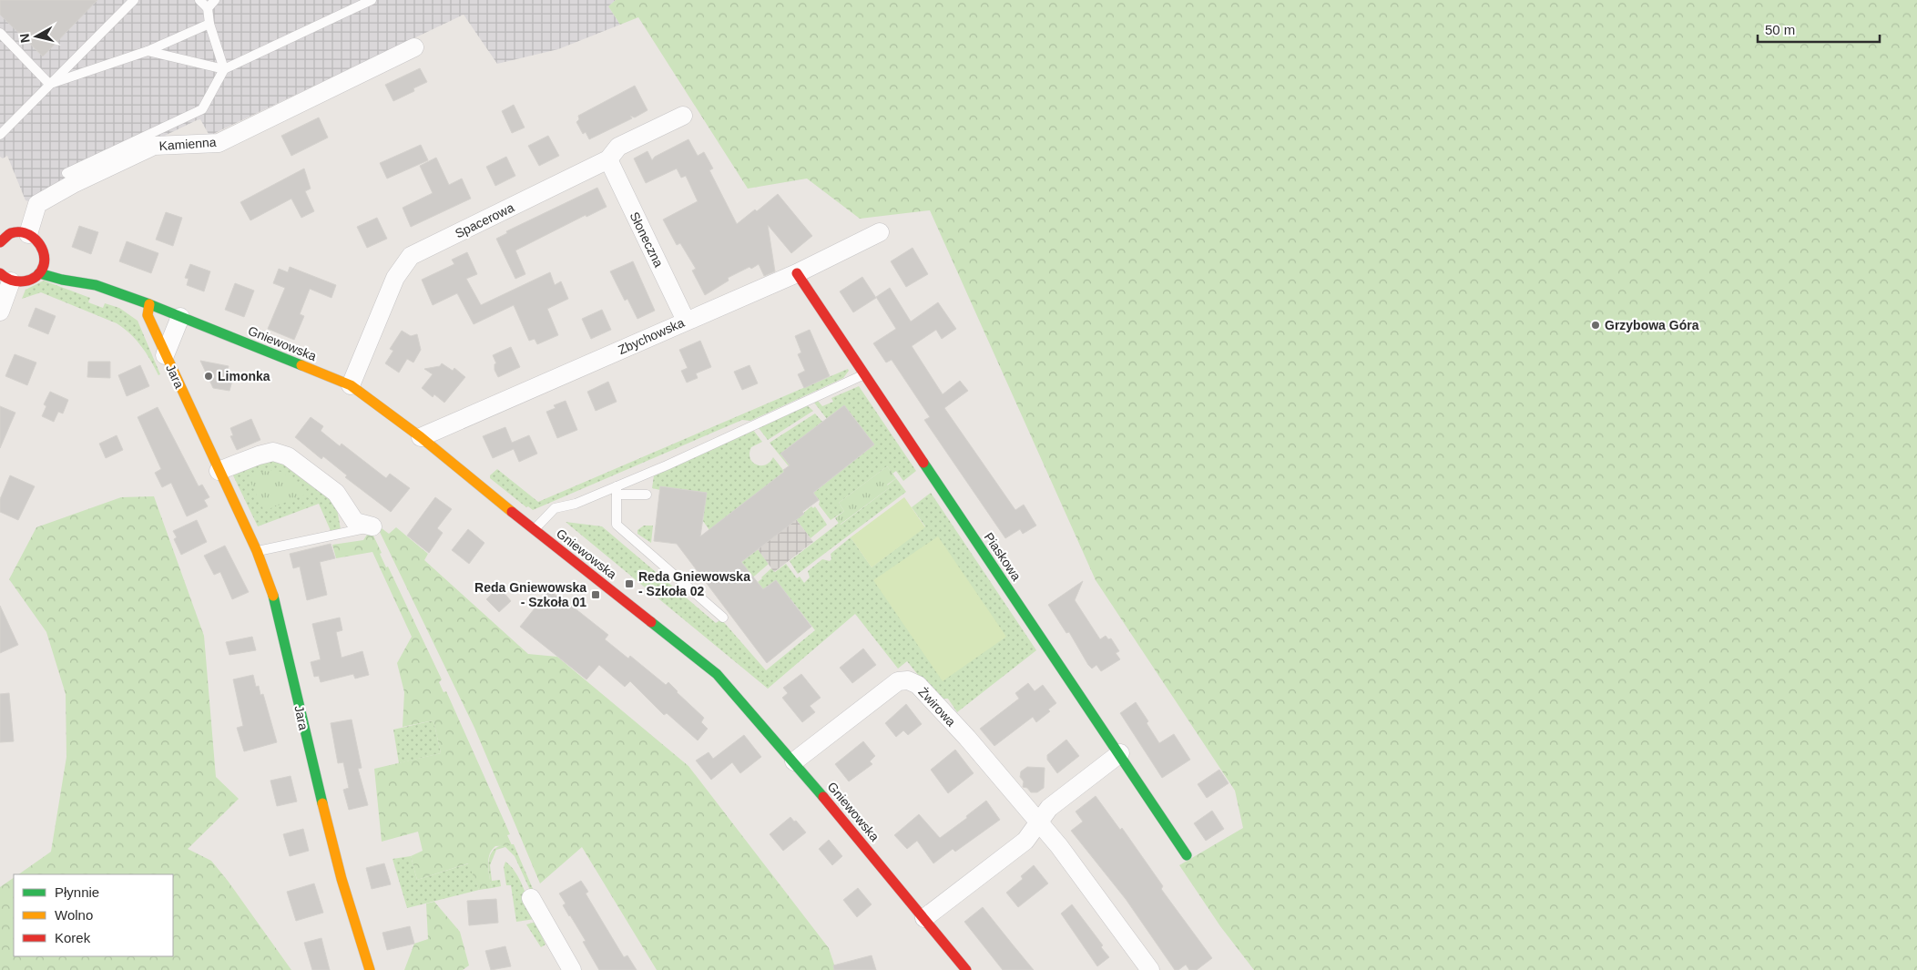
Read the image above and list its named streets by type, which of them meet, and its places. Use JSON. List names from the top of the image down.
{
  "streets": {
    "street": [
      "Kamienna",
      "Spacerowa",
      "Słoneczna",
      "Zbychowska",
      "Gniewowska",
      "Jara",
      "Piaskowa",
      "Żwirowa"
    ]
  },
  "crossings": [
    ["Spacerowa", "Słoneczna"],
    ["Spacerowa", "Gniewowska"],
    ["Słoneczna", "Zbychowska"],
    ["Zbychowska", "Gniewowska"],
    ["Zbychowska", "Piaskowa"],
    ["Gniewowska", "Jara"],
    ["Gniewowska", "Żwirowa"]
  ],
  "places": {
    "other": ["Grzybowa Góra", "Limonka"],
    "transit": ["Reda Gniewowska - Szkoła 02", "Reda Gniewowska - Szkoła 01"]
  },
  "legend": ["Płynnie", "Wolno", "Korek"],
  "scale_bar": "50 m",
  "north": "left"
}
